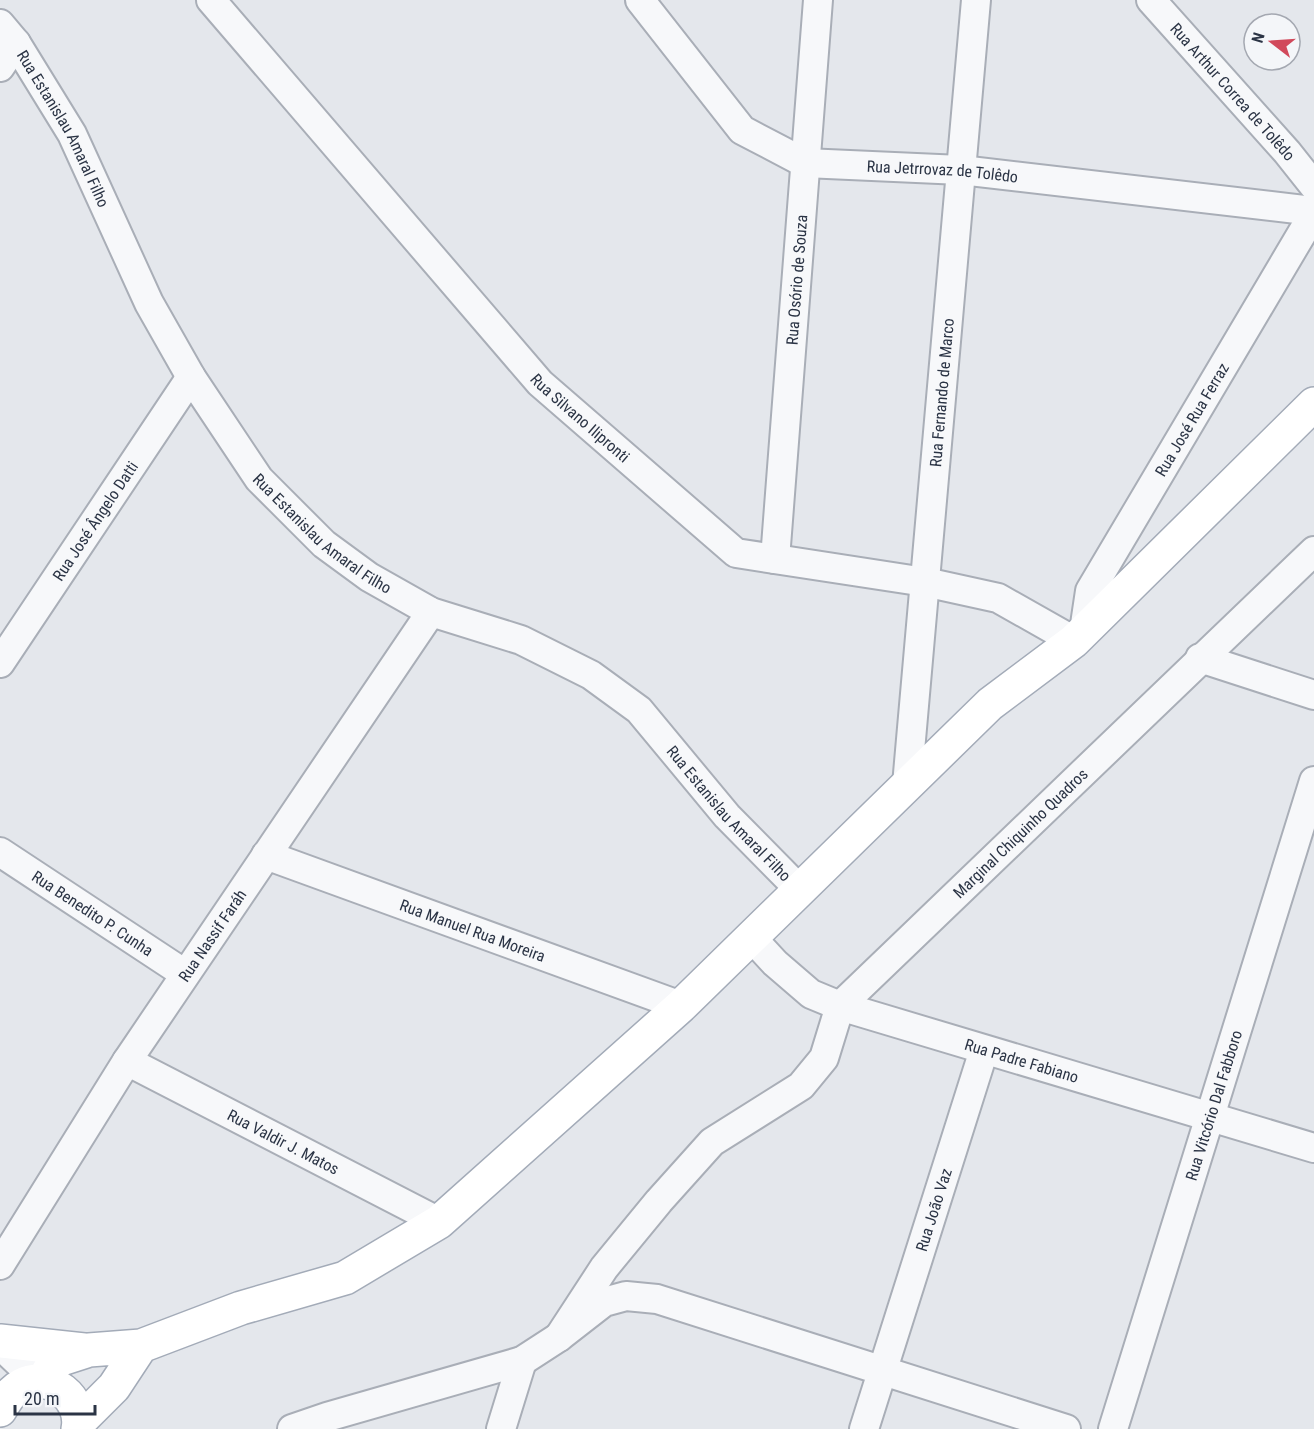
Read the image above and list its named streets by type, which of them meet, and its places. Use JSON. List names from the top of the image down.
{
  "streets": {
    "street": [
      "Rua Arthur Correa de Tolêdo",
      "Rua Estanislau Amaral Filho",
      "Rua Jetrrovaz de Tolêdo",
      "Rua Osório de Souza",
      "Rua Fernando de Marco",
      "Rua Silvano Ilipronti",
      "Rua José Rua Ferraz",
      "Rua José Ângelo Datti",
      "Marginal Chiquinho Quadros",
      "Rua Benedito P. Cunha",
      "Rua Manuel Rua Moreira",
      "Rua Nassif Faráh",
      "Rua Padre Fabiano",
      "Rua Vitcório Dal Fabboro",
      "Rua Valdir J. Matos",
      "Rua João Vaz"
    ]
  },
  "crossings": [
    ["Rua Estanislau Amaral Filho", "Rua José Ângelo Datti"],
    ["Rua Estanislau Amaral Filho", "Rua Nassif Faráh"],
    ["Rua Jetrrovaz de Tolêdo", "Rua Osório de Souza"],
    ["Rua Jetrrovaz de Tolêdo", "Rua Fernando de Marco"],
    ["Rua Jetrrovaz de Tolêdo", "Rua José Rua Ferraz"],
    ["Rua Osório de Souza", "Rua Silvano Ilipronti"],
    ["Rua Fernando de Marco", "Rua Silvano Ilipronti"],
    ["Rua Silvano Ilipronti", "Rua José Rua Ferraz"],
    ["Marginal Chiquinho Quadros", "Rua Padre Fabiano"],
    ["Rua Benedito P. Cunha", "Rua Nassif Faráh"],
    ["Rua Manuel Rua Moreira", "Rua Nassif Faráh"],
    ["Rua Nassif Faráh", "Rua Valdir J. Matos"],
    ["Rua Padre Fabiano", "Rua Vitcório Dal Fabboro"],
    ["Rua Padre Fabiano", "Rua João Vaz"]
  ],
  "scale_bar": "20 m",
  "north": "left"
}
